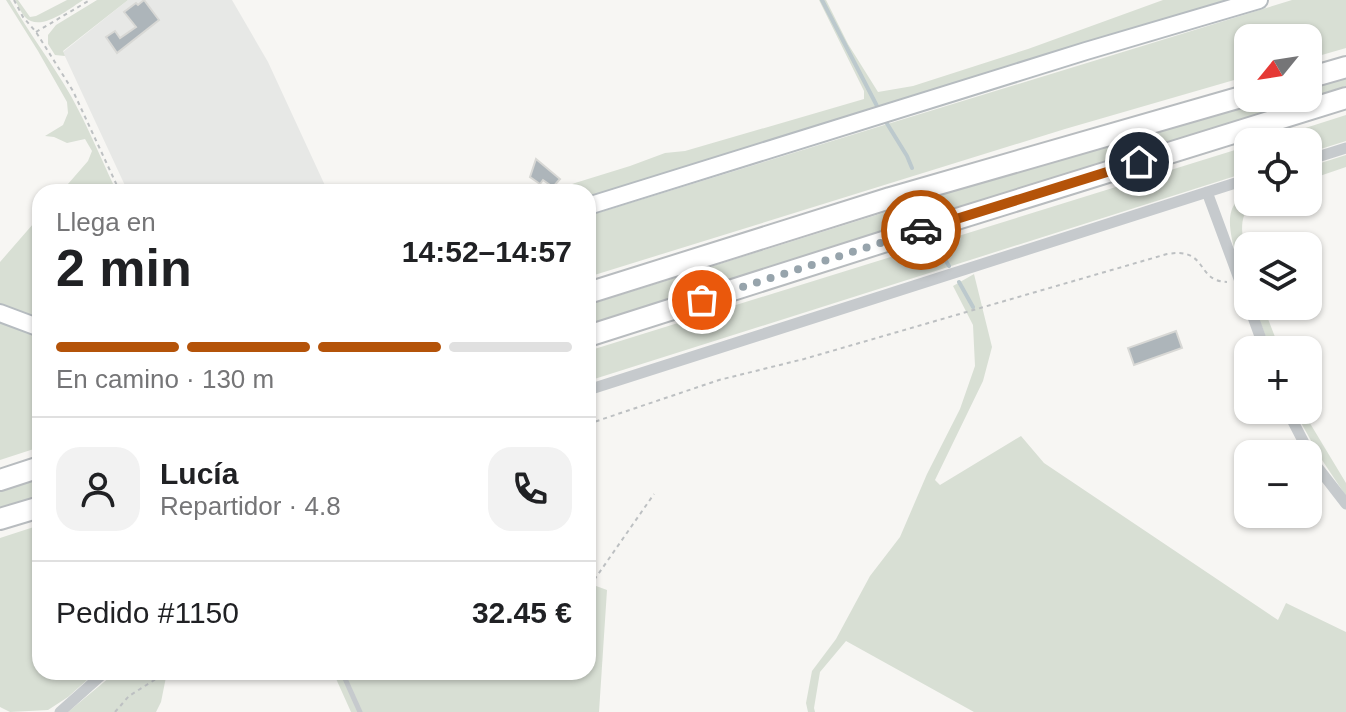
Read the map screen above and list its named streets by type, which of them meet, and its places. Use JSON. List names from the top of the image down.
{
  "north": "bottom left",
  "page": {
    "map_buttons": ["+", "−"],
    "heading": ["2 min", "Llega en", "14:52–14:57"],
    "panel": [
      "Lucía",
      "Repartidor · 4.8",
      "Pedido #1150",
      "32.45 €"
    ],
    "bar": "En camino · 130 m"
  }
}
